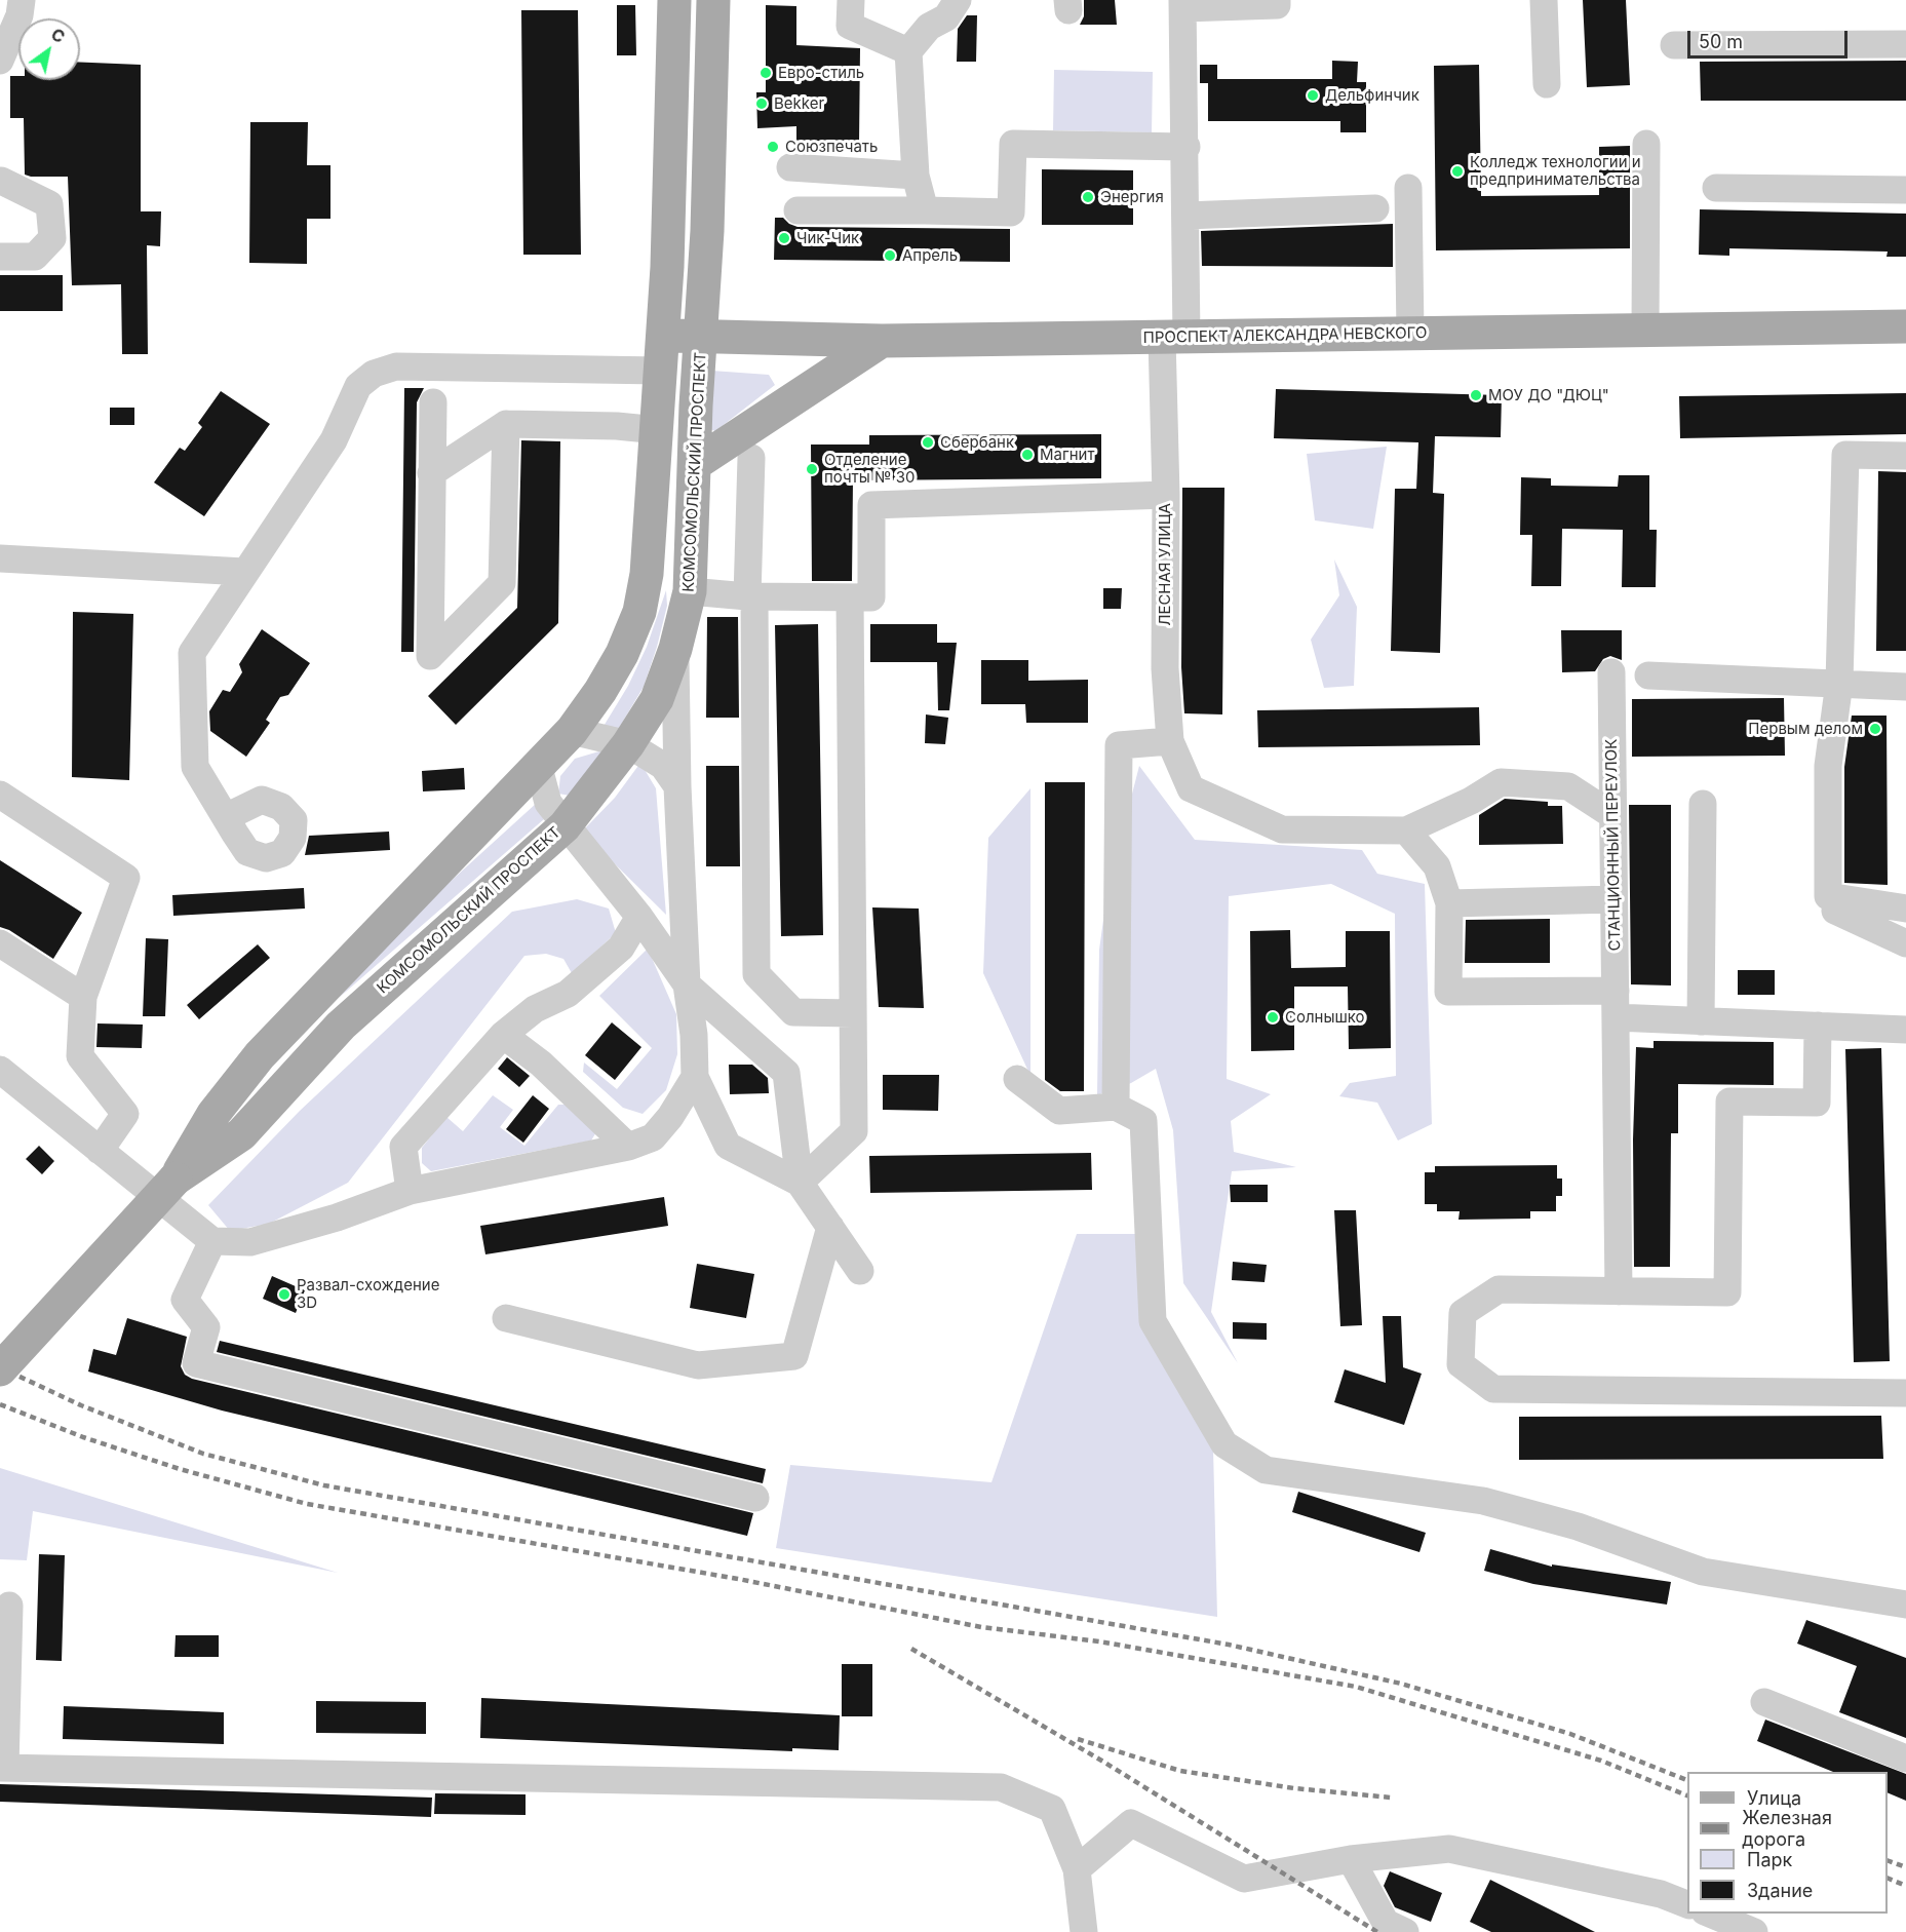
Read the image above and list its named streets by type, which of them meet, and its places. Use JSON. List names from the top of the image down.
{
  "streets": {
    "main road": ["ПРОСПЕКТ АЛЕКСАНДРА НЕВСКОГО", "КОМСОМОЛЬСКИЙ ПРОСПЕКТ"],
    "street": ["ЛЕСНАЯ УЛИЦА", "СТАНЦИОННЫЙ ПЕРЕУЛОК"]
  },
  "crossings": [
    ["ПРОСПЕКТ АЛЕКСАНДРА НЕВСКОГО", "КОМСОМОЛЬСКИЙ ПРОСПЕКТ"],
    ["ПРОСПЕКТ АЛЕКСАНДРА НЕВСКОГО", "ЛЕСНАЯ УЛИЦА"]
  ],
  "places": [
    "Евро-стиль",
    "Дельфинчик",
    "Bekker",
    "Союзпечать",
    "Колледж технологии и предпринимательства",
    "Энергия",
    "Чик-Чик",
    "Апрель",
    "МОУ ДО \"ДЮЦ\"",
    "Сбербанк",
    "Магнит",
    "Отделение почты № 30",
    "Первым делом",
    "Солнышко",
    "Развал-схождение 3D"
  ],
  "legend": [
    "Улица",
    "Железная дорога",
    "Парк",
    "Здание"
  ],
  "scale_bar": "50 m",
  "north": "top right"
}
